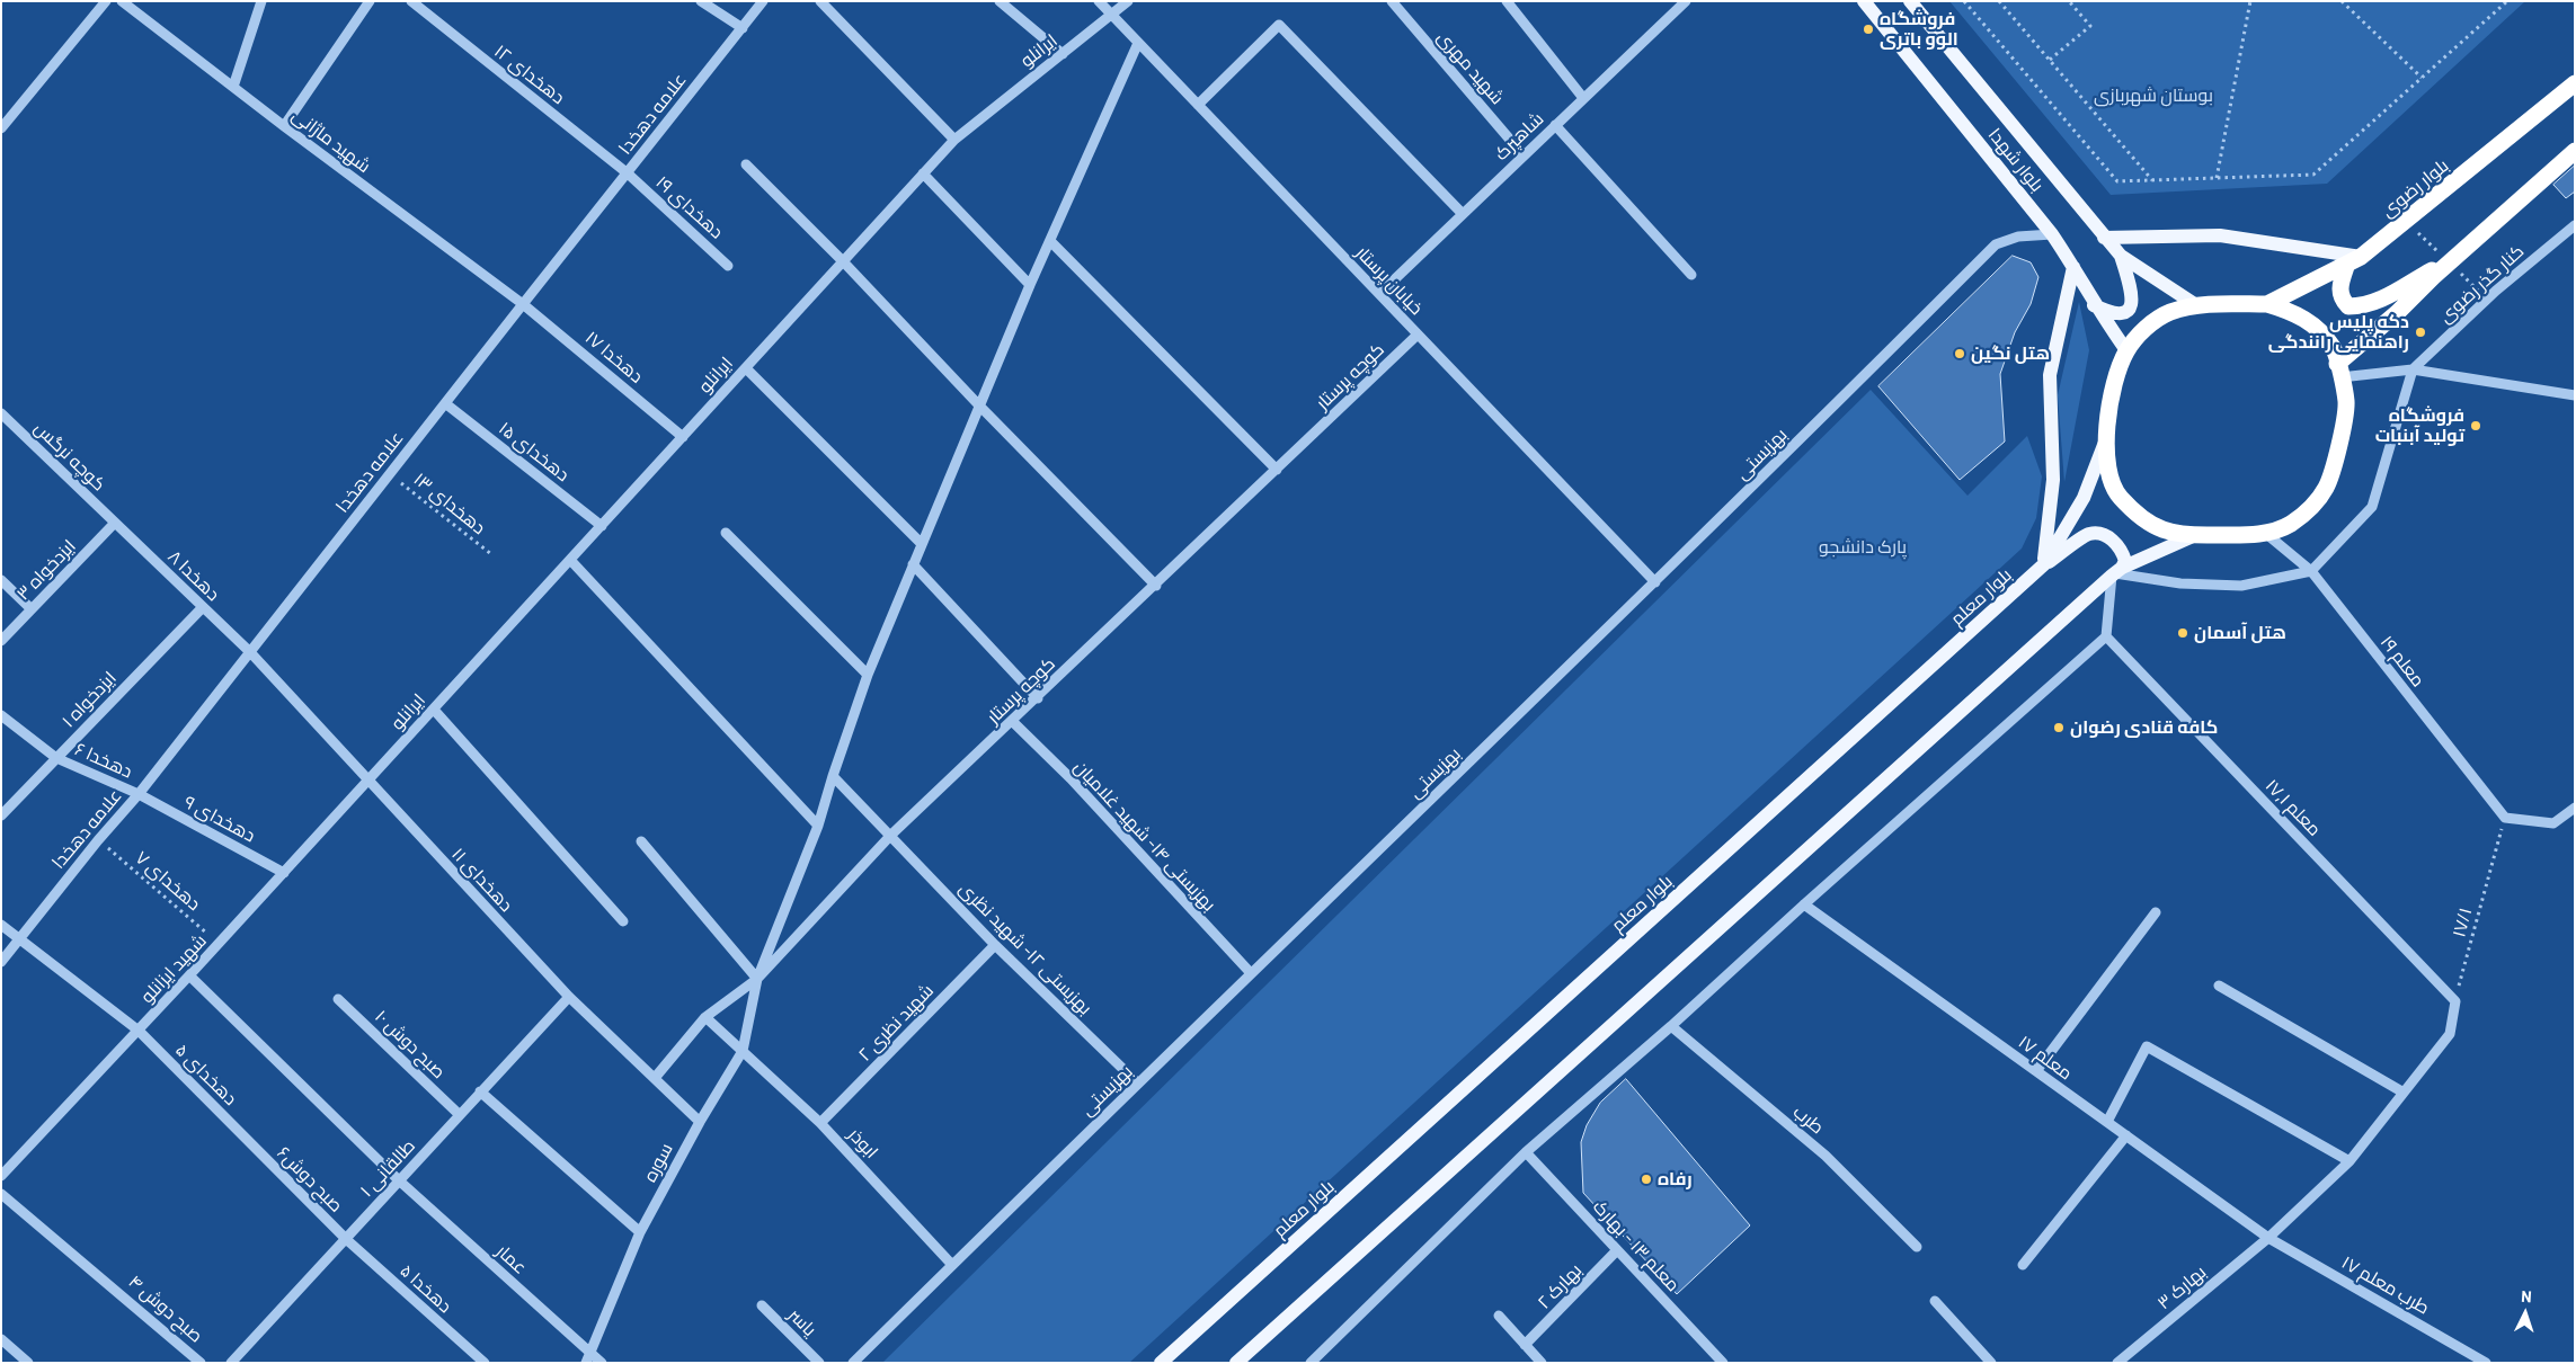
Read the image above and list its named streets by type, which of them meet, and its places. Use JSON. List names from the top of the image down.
{
  "streets": {
    "highway": ["بلوار رضوی"],
    "main road": ["بلوار شهدا", "بلوار معلم"],
    "street": [
      "ایرانلو",
      "شهید مهری",
      "دهخدای ۱۲",
      "علامه دهخدا",
      "شاهپرک",
      "شهید ماژانی",
      "دهخدای ۱۹",
      "خیابان پرستار",
      "کنار گذر رضوی",
      "دهخدا ۱۷",
      "کوچه پرستار",
      "دهخدای ۱۵",
      "بهزیستی",
      "کوچه نرگس",
      "ایزدخواه ۳",
      "دهخدا ۸",
      "معلم ۱۹",
      "ایزدخواه ۱",
      "دهخدا ۶",
      "معلم ۱۷٫۱",
      "دهخدای ۹",
      "بهزیستی ۱۴- شهید غلامیان",
      "دهخدای ۱۱",
      "بهزیستی ۱۲- شهید نظری",
      "شهید ایزانلو",
      "شهید نظری ۲",
      "صبح دوش ۱۰",
      "معلم ۱۷",
      "دهخدای ۵",
      "طرب",
      "ابوذر",
      "سوره",
      "طالقانی ۱",
      "صبح دوش۶",
      "معلم ۱۳ - بهارک",
      "عمار",
      "طرب معلم ۱۷",
      "بهارک ۲",
      "بهارک ۳",
      "دهخدا ۵",
      "صبح دوش ۴",
      "یاسر"
    ],
    "path": ["دهخدای ۱۳", "دهخدای ۷", "۱۷/۱"]
  },
  "crossings": [
    ["ایرانلو", "خیابان پرستار"],
    ["ایرانلو", "دهخدا ۱۷"],
    ["ایرانلو", "دهخدای ۱۵"],
    ["ایرانلو", "دهخدای ۱۱"],
    ["ایرانلو", "شهید ایزانلو"],
    ["شهید مهری", "شاهپرک"],
    ["دهخدای ۱۲", "علامه دهخدا"],
    ["دهخدای ۱۲", "دهخدای ۱۹"],
    ["علامه دهخدا", "شهید ماژانی"],
    ["علامه دهخدا", "دهخدای ۱۹"],
    ["علامه دهخدا", "دهخدا ۱۷"],
    ["علامه دهخدا", "دهخدای ۱۵"],
    ["علامه دهخدا", "دهخدای ۱۳"],
    ["علامه دهخدا", "دهخدا ۸"],
    ["علامه دهخدا", "دهخدا ۶"],
    ["علامه دهخدا", "دهخدای ۹"],
    ["علامه دهخدا", "دهخدای ۱۱"],
    ["علامه دهخدا", "دهخدای ۷"],
    ["علامه دهخدا", "دهخدای ۵"],
    ["شاهپرک", "خیابان پرستار"],
    ["شهید ماژانی", "دهخدا ۱۷"],
    ["بلوار شهدا", "بهزیستی"],
    ["خیابان پرستار", "کوچه پرستار"],
    ["خیابان پرستار", "بهزیستی"],
    ["خیابان پرستار", "سوره"],
    ["کوچه پرستار", "بهزیستی ۱۴- شهید غلامیان"],
    ["کوچه پرستار", "دهخدای ۱۱"],
    ["کوچه پرستار", "بهزیستی ۱۲- شهید نظری"],
    ["کوچه پرستار", "ابوذر"],
    ["کوچه پرستار", "سوره"],
    ["بهزیستی", "بهزیستی ۱۴- شهید غلامیان"],
    ["بهزیستی", "بهزیستی ۱۲- شهید نظری"],
    ["بهزیستی", "ابوذر"],
    ["کوچه نرگس", "ایزدخواه ۳"],
    ["کوچه نرگس", "دهخدا ۸"],
    ["ایزدخواه ۳", "دهخدا ۸"],
    ["دهخدا ۸", "ایزدخواه ۱"],
    ["دهخدا ۸", "دهخدای ۱۱"],
    ["معلم ۱۹", "۱۷/۱"],
    ["ایزدخواه ۱", "دهخدا ۶"],
    ["دهخدا ۶", "دهخدای ۹"],
    ["معلم ۱۷٫۱", "۱۷/۱"],
    ["معلم ۱۷٫۱", "بهارک ۳"],
    ["دهخدای ۹", "شهید ایزانلو"],
    ["دهخدای ۱۱", "شهید ایزانلو"],
    ["دهخدای ۱۱", "سوره"],
    ["دهخدای ۱۱", "طالقانی ۱"],
    ["دهخدای ۷", "شهید ایزانلو"],
    ["۱۷/۱", "بهارک ۳"],
    ["بهزیستی ۱۲- شهید نظری", "شهید نظری ۲"],
    ["بهزیستی ۱۲- شهید نظری", "سوره"],
    ["شهید ایزانلو", "دهخدای ۵"],
    ["شهید ایزانلو", "عمار"],
    ["شهید نظری ۲", "ابوذر"],
    ["صبح دوش ۱۰", "طالقانی ۱"],
    ["معلم ۱۷", "طرب معلم ۱۷"],
    ["معلم ۱۷", "بهارک ۳"],
    ["دهخدای ۵", "صبح دوش۶"],
    ["ابوذر", "سوره"],
    ["سوره", "عمار"],
    ["طالقانی ۱", "صبح دوش۶"],
    ["طالقانی ۱", "عمار"],
    ["طالقانی ۱", "دهخدا ۵"],
    ["صبح دوش۶", "دهخدا ۵"],
    ["معلم ۱۳ - بهارک", "بهارک ۲"],
    ["طرب معلم ۱۷", "بهارک ۳"]
  ],
  "parks": ["بوستان شهربازی", "پارک دانشجو"],
  "places": [
    "فروشگاه الوو باتری",
    "دکه پلیس راهنمایی رانندگی",
    "هتل نگین",
    "فروشگاه تولید آبنبات",
    "هتل آسمان",
    "کافه قنادی رضوان",
    "رفاه"
  ],
  "north": "top"
}
